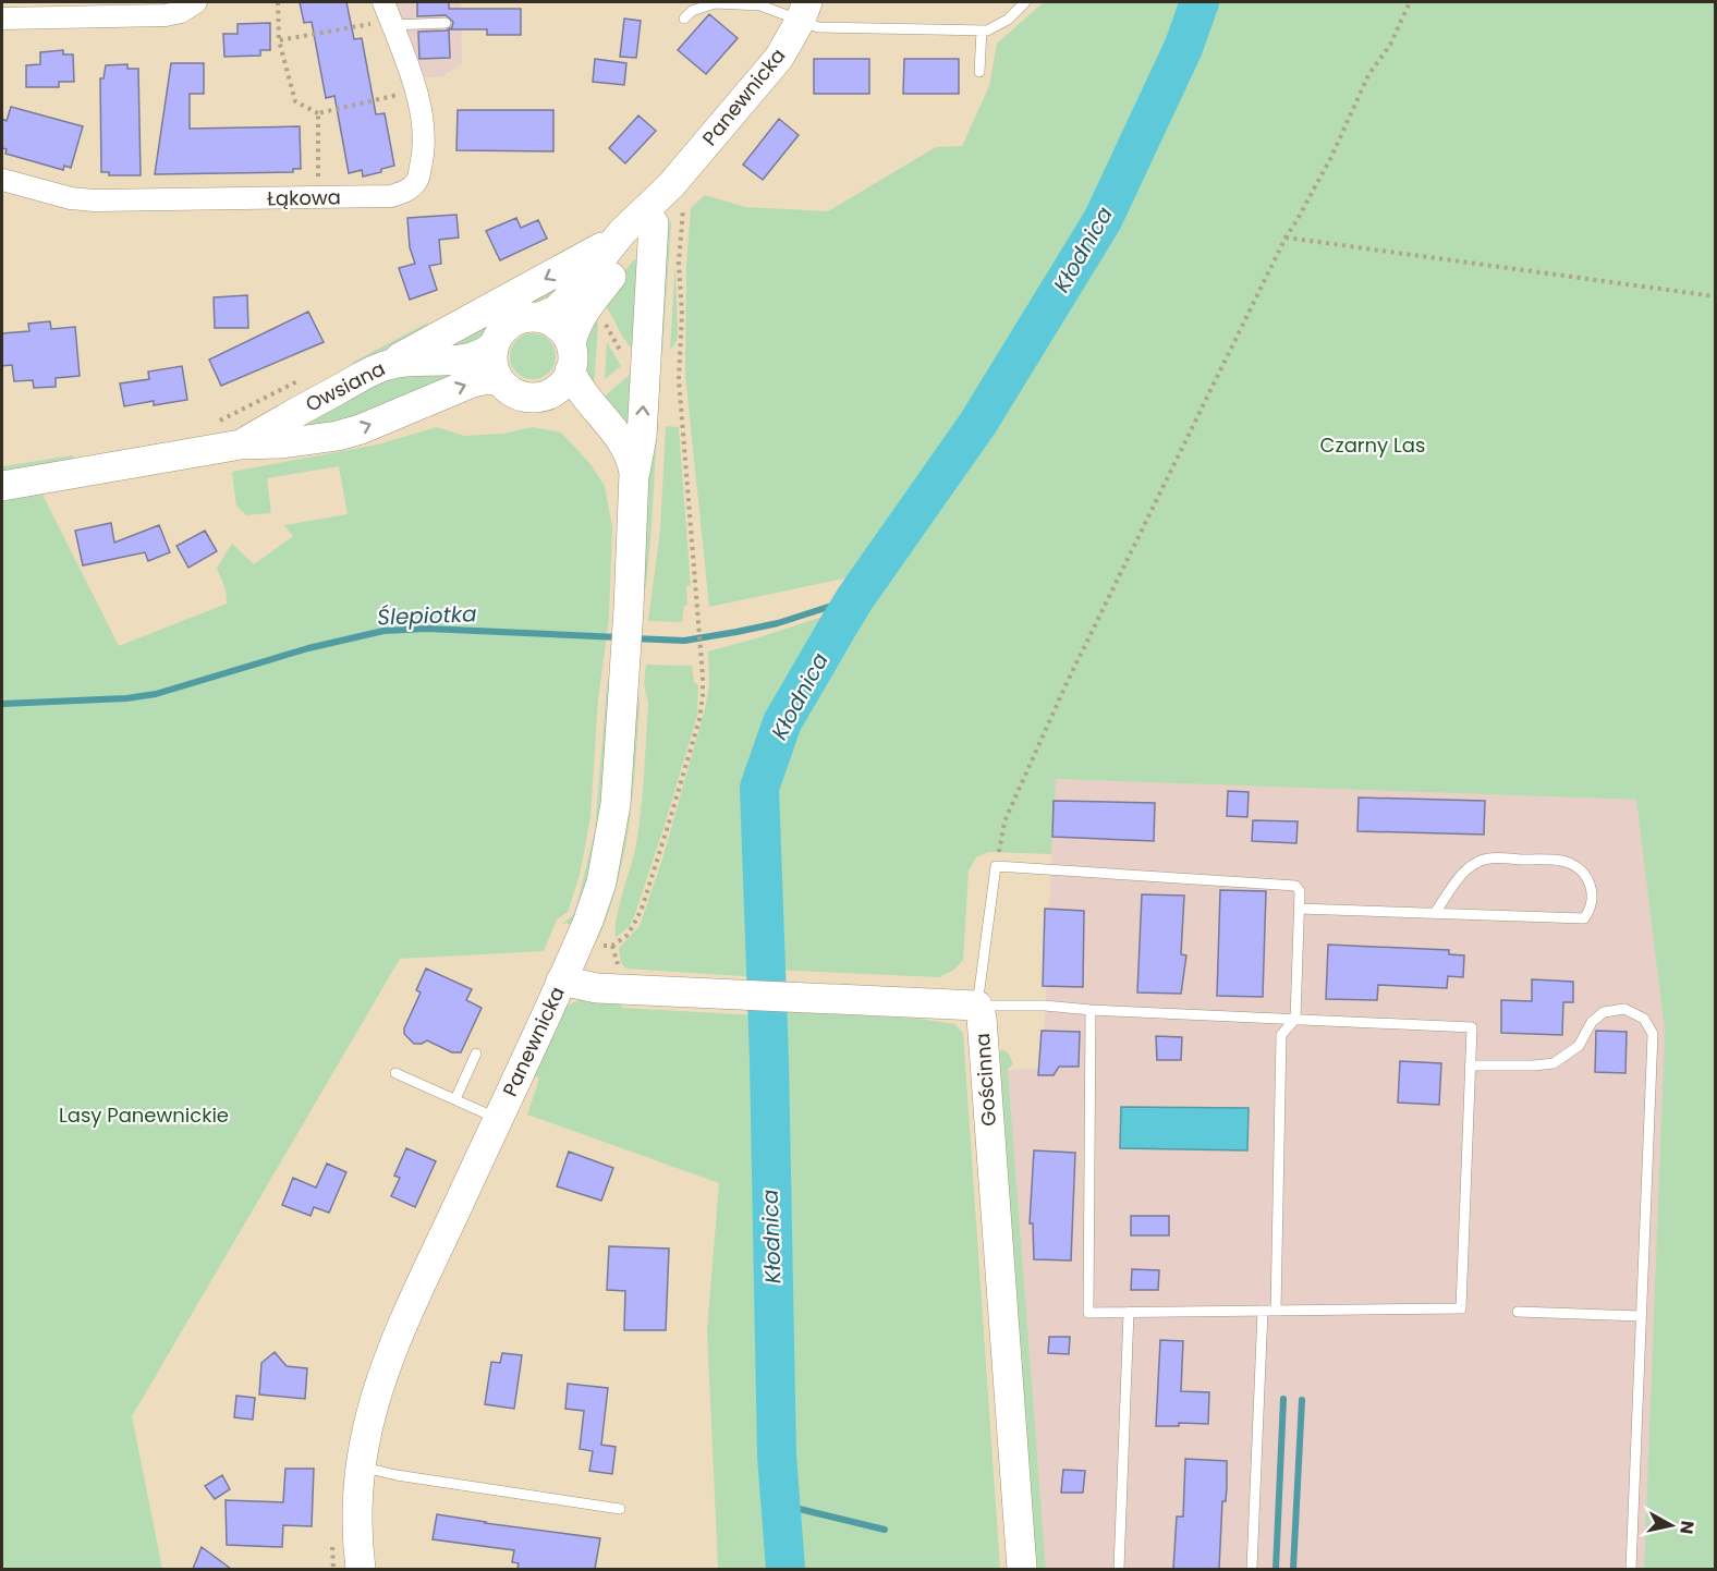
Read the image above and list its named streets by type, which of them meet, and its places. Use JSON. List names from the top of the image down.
{
  "streets": {
    "street": [
      "Panewnicka",
      "Łąkowa",
      "Owsiana",
      "Gościnna"
    ]
  },
  "crossings": [
    ["Panewnicka", "Owsiana"],
    ["Panewnicka", "Gościnna"]
  ],
  "water": ["Kłodnica", "Ślepiotka"],
  "parks": ["Czarny Las", "Lasy Panewnickie"],
  "north": "right"
}
